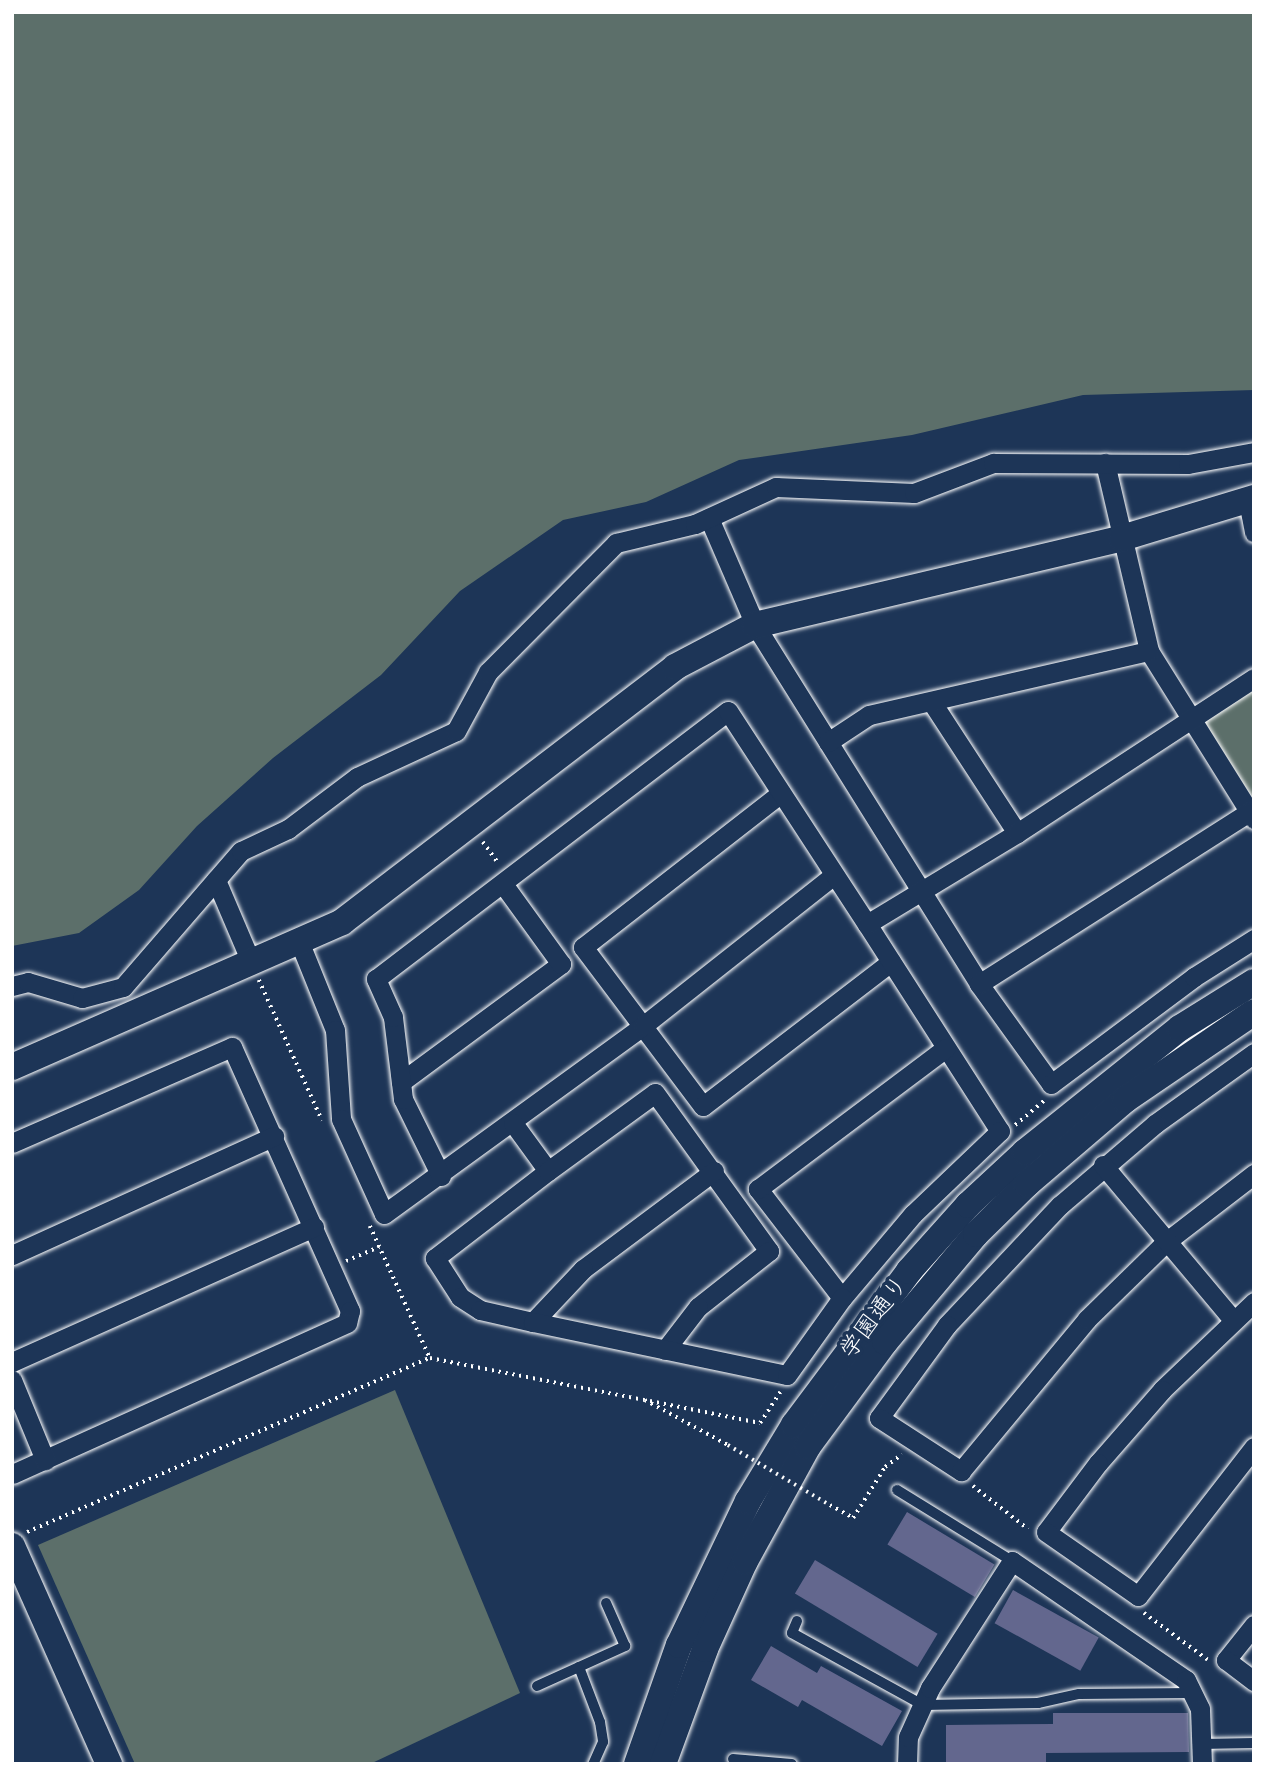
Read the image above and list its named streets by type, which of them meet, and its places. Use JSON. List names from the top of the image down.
{
  "streets": {
    "street": ["学園通り"]
  }
}
